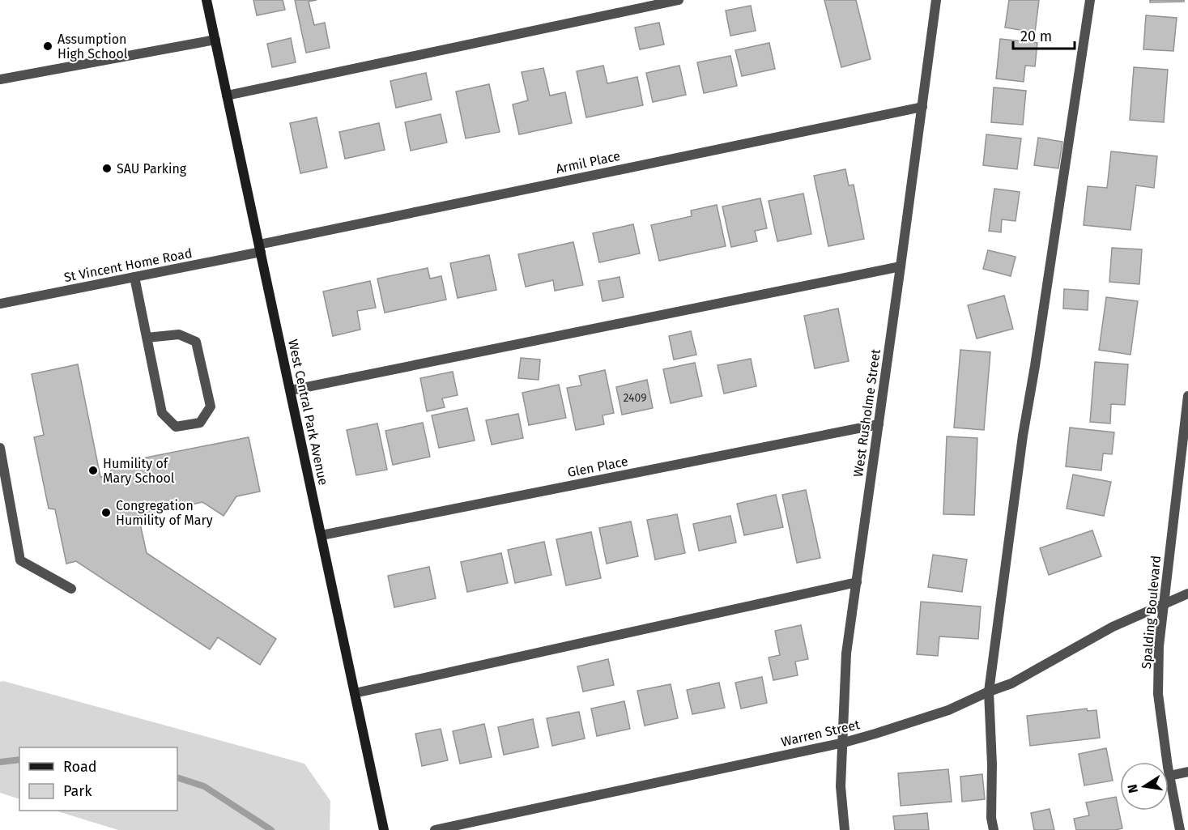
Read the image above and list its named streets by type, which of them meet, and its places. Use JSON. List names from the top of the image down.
{
  "streets": {
    "main road": ["West Central Park Avenue"],
    "street": [
      "Armil Place",
      "St Vincent Home Road",
      "West Rusholme Street",
      "Glen Place",
      "Spalding Boulevard",
      "Warren Street"
    ]
  },
  "crossings": [
    ["Armil Place", "St Vincent Home Road"],
    ["Armil Place", "West Central Park Avenue"],
    ["Armil Place", "West Rusholme Street"],
    ["St Vincent Home Road", "West Central Park Avenue"],
    ["West Central Park Avenue", "Glen Place"],
    ["West Rusholme Street", "Glen Place"],
    ["West Rusholme Street", "Warren Street"],
    ["Spalding Boulevard", "Warren Street"]
  ],
  "places": [
    "Assumption High School",
    "SAU Parking",
    "Humility of Mary School",
    "Congregation Humility of Mary"
  ],
  "house_numbers": ["2409"],
  "legend": ["Road", "Park"],
  "scale_bar": "20 m",
  "north": "left"
}
